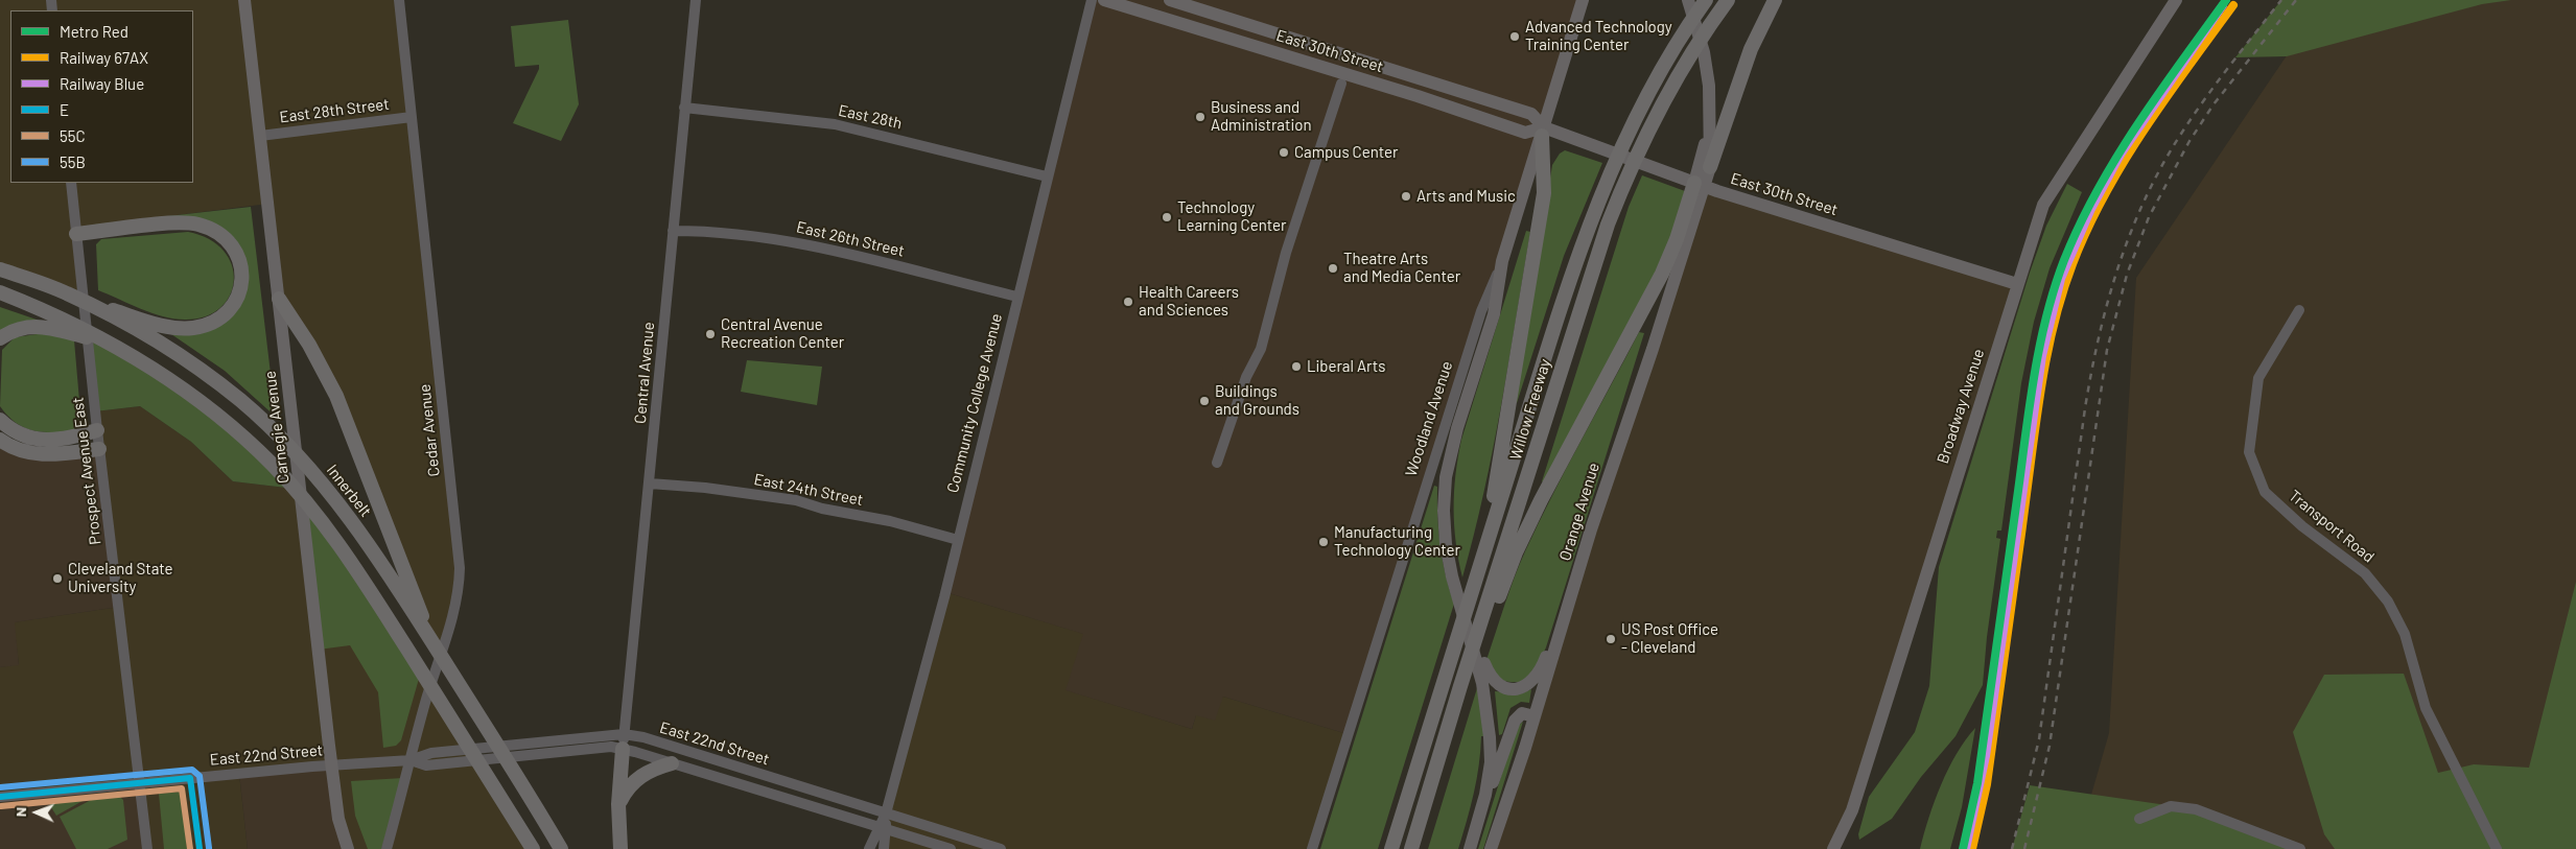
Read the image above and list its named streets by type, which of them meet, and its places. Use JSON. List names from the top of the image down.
{
  "streets": {
    "highway": ["Willow Freeway", "Innerbelt"],
    "main road": [
      "East 30th Street",
      "Broadway Avenue",
      "Woodland Avenue",
      "Carnegie Avenue",
      "Orange Avenue"
    ],
    "street": [
      "East 28th Street",
      "East 28th",
      "East 26th Street",
      "Central Avenue",
      "Community College Avenue",
      "Cedar Avenue",
      "Prospect Avenue East",
      "East 24th Street",
      "Transport Road",
      "East 22nd Street"
    ]
  },
  "crossings": [
    ["East 30th Street", "Broadway Avenue"],
    ["East 30th Street", "Woodland Avenue"],
    ["East 30th Street", "Orange Avenue"],
    ["East 28th Street", "Carnegie Avenue"],
    ["East 28th Street", "Cedar Avenue"],
    ["East 28th", "Central Avenue"],
    ["East 28th", "Community College Avenue"],
    ["East 26th Street", "Central Avenue"],
    ["East 26th Street", "Community College Avenue"],
    ["Central Avenue", "East 24th Street"],
    ["Central Avenue", "East 22nd Street"],
    ["Community College Avenue", "East 24th Street"],
    ["Community College Avenue", "East 22nd Street"],
    ["Carnegie Avenue", "East 22nd Street"],
    ["Cedar Avenue", "Innerbelt"],
    ["Cedar Avenue", "East 22nd Street"],
    ["Prospect Avenue East", "East 22nd Street"]
  ],
  "places": [
    "Advanced Technology Training Center",
    "Business and Administration",
    "Campus Center",
    "Arts and Music",
    "Technology Learning Center",
    "Theatre Arts and Media Center",
    "Health Careers and Sciences",
    "Central Avenue Recreation Center",
    "Liberal Arts",
    "Buildings and Grounds",
    "Manufacturing Technology Center",
    "Cleveland State University",
    "US Post Office - Cleveland"
  ],
  "lines": [
    "metro line Red",
    "rail line 67AX",
    "rail line Blue",
    "transit line 55B",
    "transit line E",
    "transit line 55C"
  ],
  "legend": [
    "Metro Red",
    "Railway 67AX",
    "Railway Blue",
    "E",
    "55C",
    "55B"
  ],
  "north": "left"
}
